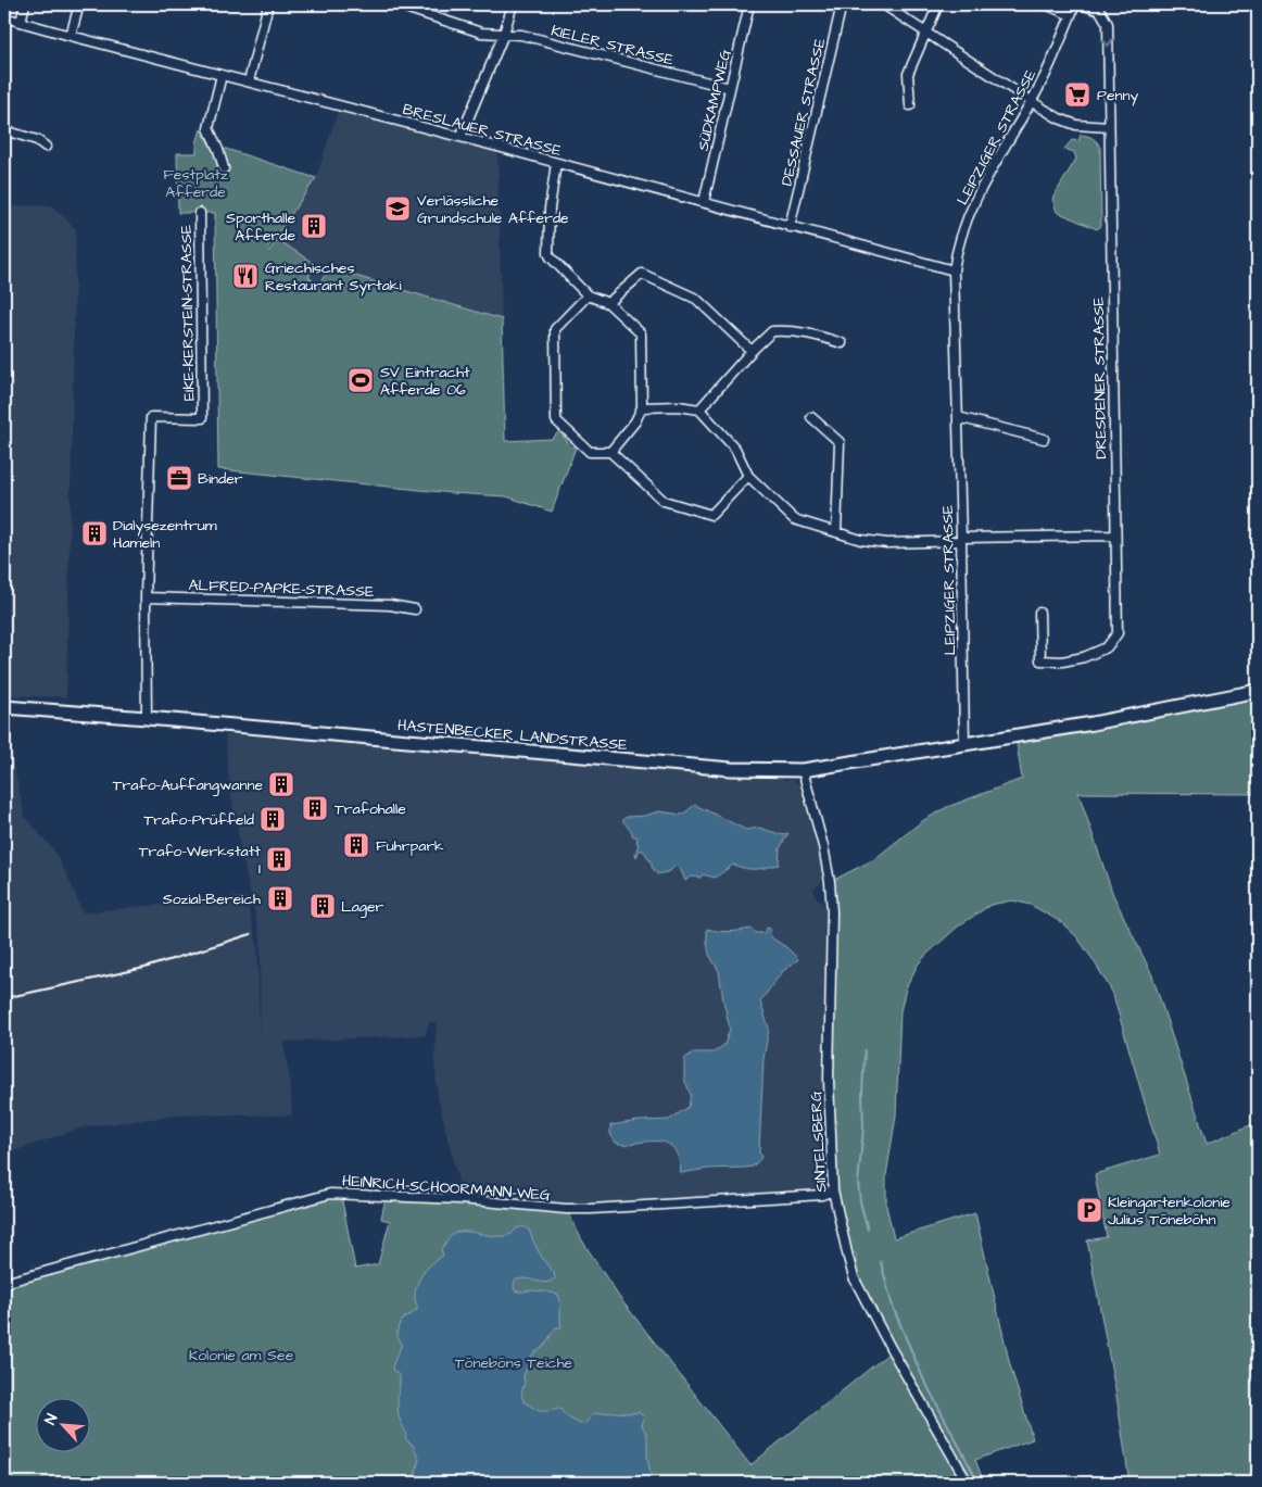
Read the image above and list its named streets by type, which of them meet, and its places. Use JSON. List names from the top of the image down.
{
  "streets": {
    "main road": ["HASTENBECKER LANDSTRASSE"],
    "street": [
      "KIELER STRASSE",
      "SÜDKAMPWEG",
      "DESSAUER STRASSE",
      "BRESLAUER STRASSE",
      "LEIPZIGER STRASSE",
      "EIKE-KERSTEIN-STRASSE",
      "DRESDENER STRASSE",
      "ALFRED-PAPKE-STRASSE",
      "SINTELSBERG",
      "HEINRICH-SCHOORMANN-WEG"
    ]
  },
  "crossings": [
    ["KIELER STRASSE", "SÜDKAMPWEG"],
    ["SÜDKAMPWEG", "BRESLAUER STRASSE"],
    ["DESSAUER STRASSE", "BRESLAUER STRASSE"],
    ["BRESLAUER STRASSE", "LEIPZIGER STRASSE"],
    ["LEIPZIGER STRASSE", "HASTENBECKER LANDSTRASSE"],
    ["EIKE-KERSTEIN-STRASSE", "ALFRED-PAPKE-STRASSE"],
    ["EIKE-KERSTEIN-STRASSE", "HASTENBECKER LANDSTRASSE"],
    ["HASTENBECKER LANDSTRASSE", "SINTELSBERG"],
    ["SINTELSBERG", "HEINRICH-SCHOORMANN-WEG"]
  ],
  "parks": ["Festplatz Afferde", "Kolonie am See", "Töneböns Teiche"],
  "places": {
    "supermarket": ["Penny"],
    "school or university": ["Verlässliche Grundschule Afferde"],
    "building": [
      "Sporthalle Afferde",
      "Dialysezentrum Hameln",
      "Trafo-Auffangwanne",
      "Trafohalle",
      "Trafo-Prüffeld",
      "Fuhrpark",
      "Trafo-Werkstatt I",
      "Sozial-Bereich",
      "Lager"
    ],
    "restaurant": ["Griechisches Restaurant Syrtaki"],
    "sports": ["SV Eintracht Afferde 06"],
    "office": ["Binder"],
    "parking": ["Kleingartenkolonie Julius Töneböhn"]
  },
  "north": "top left"
}
